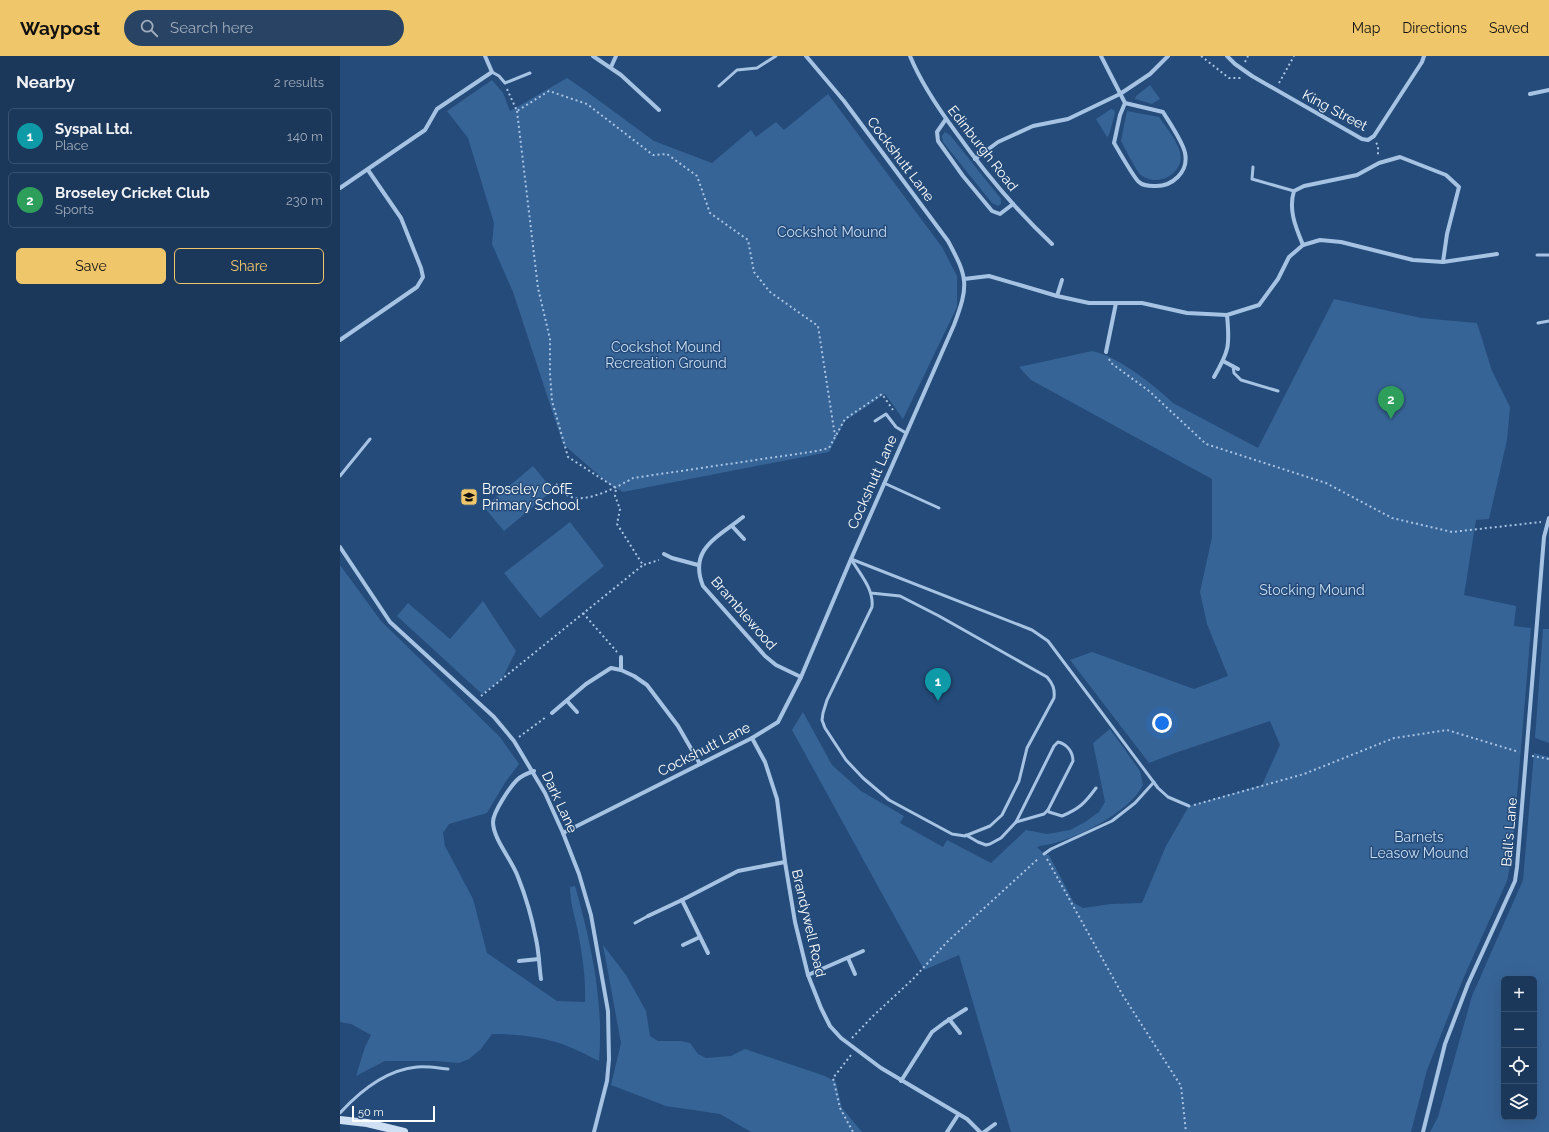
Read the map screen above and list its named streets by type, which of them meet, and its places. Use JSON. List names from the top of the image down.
{
  "streets": {
    "street": [
      "King Street",
      "Edinburgh Road",
      "Cockshutt Lane",
      "Bramblewood",
      "Dark Lane",
      "Ball's Lane",
      "Brandywell Road"
    ]
  },
  "crossings": [
    ["Cockshutt Lane", "Bramblewood"],
    ["Cockshutt Lane", "Dark Lane"],
    ["Cockshutt Lane", "Brandywell Road"]
  ],
  "parks": [
    "Cockshot Mound",
    "Cockshot Mound Recreation Ground",
    "Stocking Mound",
    "Barnets Leasow Mound"
  ],
  "places": {
    "school or university": ["Broseley CofE Primary School"]
  },
  "scale_bar": "50 m",
  "page": {
    "header": "Waypost",
    "search": "Search here",
    "nav": ["Map", "Directions", "Saved"],
    "heading": ["Nearby", "2 results"],
    "list": [
      {
        "mark": "1",
        "name": "Syspal Ltd.",
        "note": "Place",
        "value": "140 m"
      },
      {
        "mark": "2",
        "name": "Broseley Cricket Club",
        "note": "Sports",
        "value": "230 m"
      }
    ],
    "buttons": ["Save", "Share"],
    "pins": ["2", "1"],
    "map_buttons": ["+", "−"],
    "scale": "50 m"
  }
}
